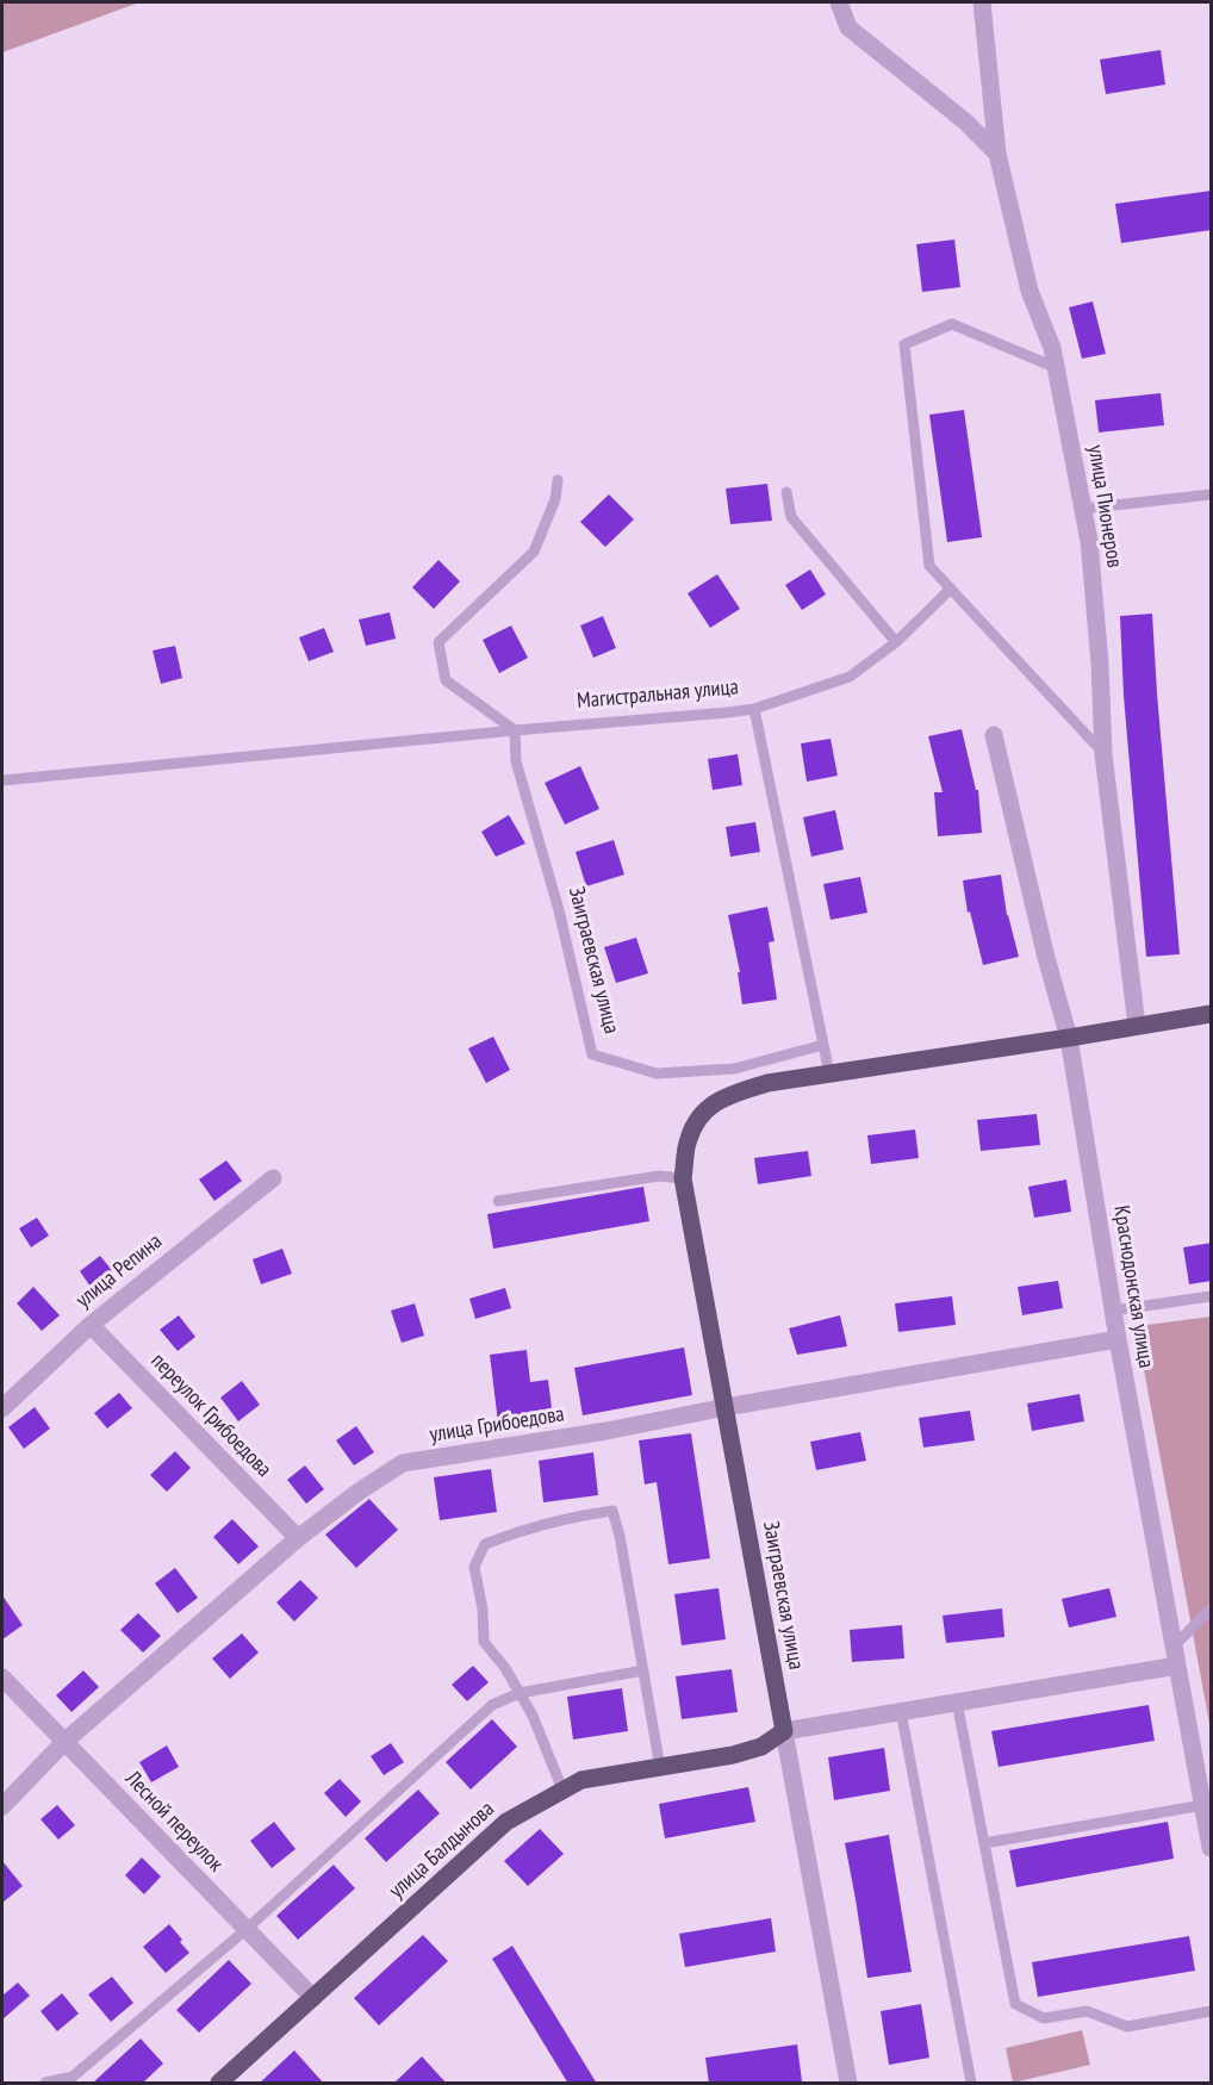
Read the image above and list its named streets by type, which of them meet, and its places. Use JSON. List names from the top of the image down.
{
  "streets": {
    "main road": ["Заиграевская улица", "улица Балдынова"],
    "street": [
      "улица Пионеров",
      "улица Репина",
      "Краснодонская улица",
      "переулок Грибоедова",
      "улица Грибоедова",
      "Лесной переулок"
    ],
    "lane": ["Магистральная улица"]
  },
  "crossings": [
    ["Магистральная улица", "Заиграевская улица"],
    ["Заиграевская улица", "улица Грибоедова"],
    ["Заиграевская улица", "улица Балдынова"],
    ["улица Репина", "переулок Грибоедова"],
    ["Краснодонская улица", "улица Грибоедова"],
    ["переулок Грибоедова", "улица Грибоедова"],
    ["улица Грибоедова", "Лесной переулок"],
    ["Лесной переулок", "улица Балдынова"]
  ]
}
